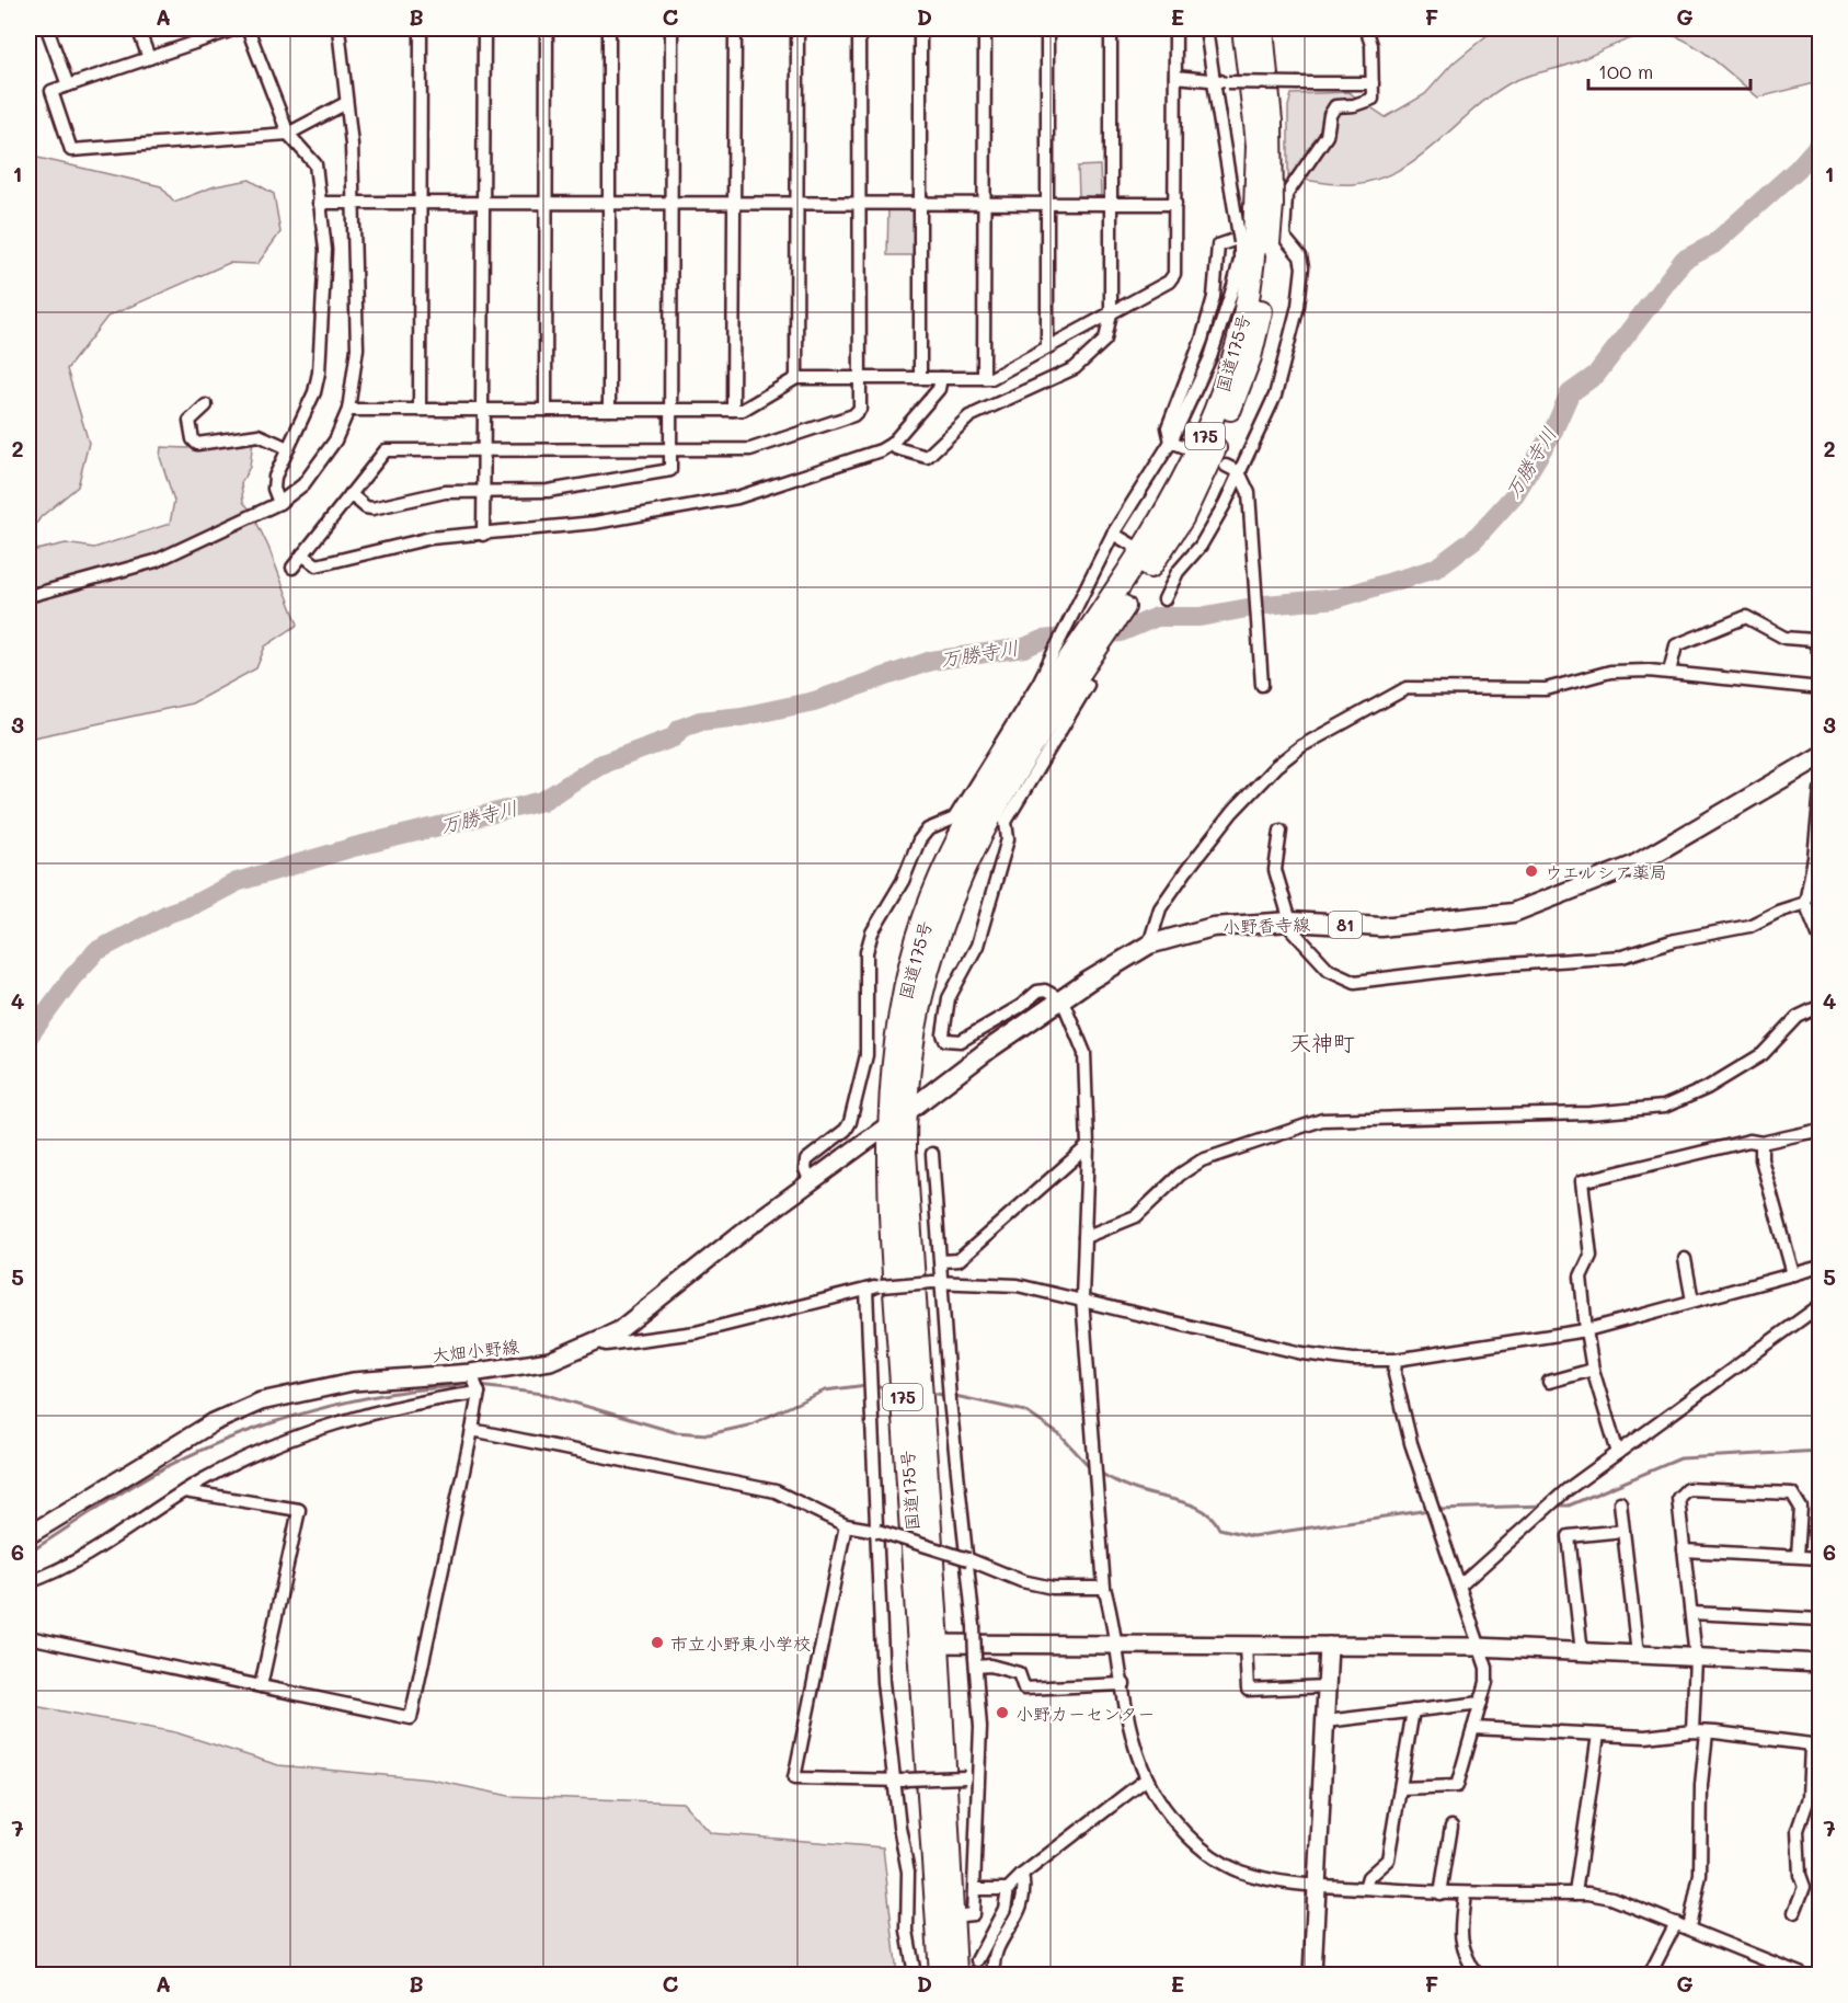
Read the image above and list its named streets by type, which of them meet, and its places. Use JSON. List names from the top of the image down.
{
  "streets": {
    "highway": ["国道175号", "175"],
    "main road": ["小野香寺線", "81"],
    "street": ["大畑小野線"]
  },
  "crossings": [
    ["国道175号", "小野香寺線"],
    ["国道175号", "大畑小野線"],
    ["小野香寺線", "大畑小野線"]
  ],
  "districts": ["天神町"],
  "water": ["万勝寺川"],
  "places": ["ウエルシア薬局", "市立小野東小学校", "小野カーセンター"],
  "scale_bar": "100 m",
  "grid": {
    "columns": [
      "A",
      "B",
      "C",
      "D",
      "E",
      "F",
      "G"
    ],
    "rows": [
      "1",
      "2",
      "3",
      "4",
      "5",
      "6",
      "7"
    ]
  }
}
